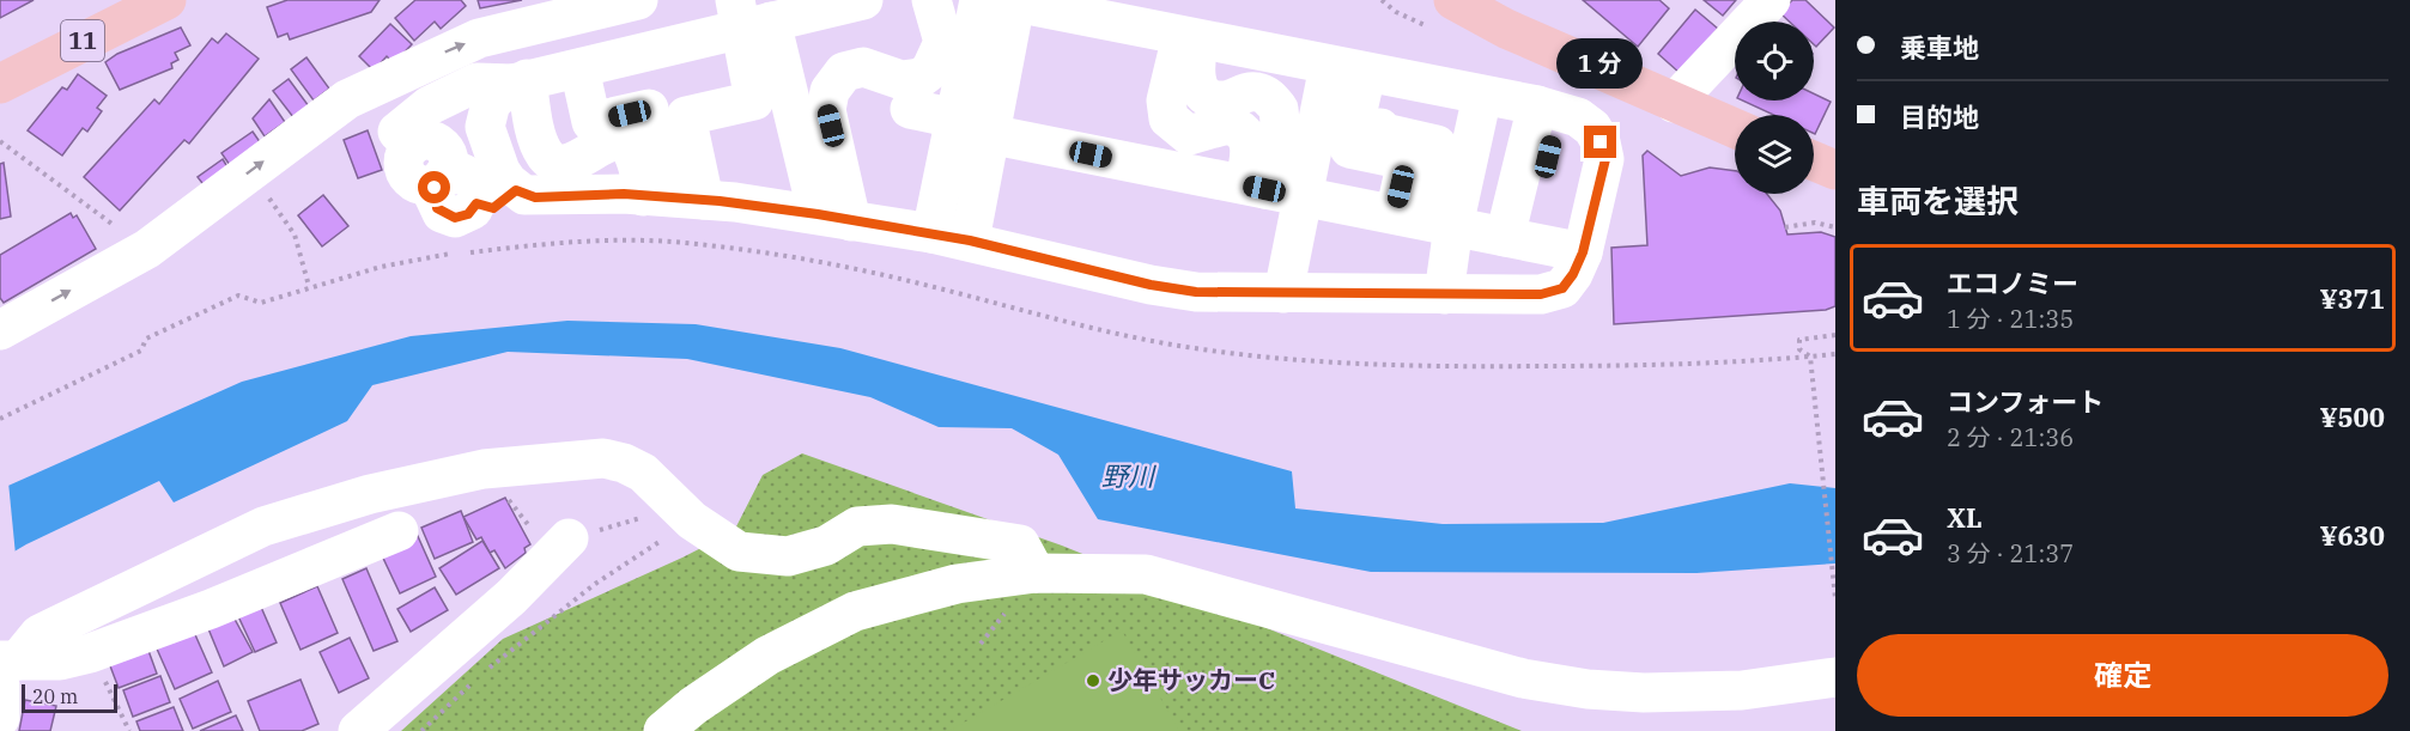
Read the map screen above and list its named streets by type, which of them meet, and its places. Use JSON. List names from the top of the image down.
{
  "streets": {
    "main road": ["11"]
  },
  "water": ["野川"],
  "places": ["少年サッカーC"],
  "scale_bar": "20 m",
  "page": {
    "banner": ["乗車地", "目的地"],
    "bubble": "1 分",
    "heading": "車両を選択",
    "list": [
      {
        "name": "エコノミー",
        "note": "1 分 · 21:35",
        "value": "¥371"
      },
      {
        "name": "コンフォート",
        "note": "2 分 · 21:36",
        "value": "¥500"
      },
      {
        "name": "XL",
        "note": "3 分 · 21:37",
        "value": "¥630"
      }
    ],
    "buttons": "確定",
    "scale": "20 m"
  }
}
